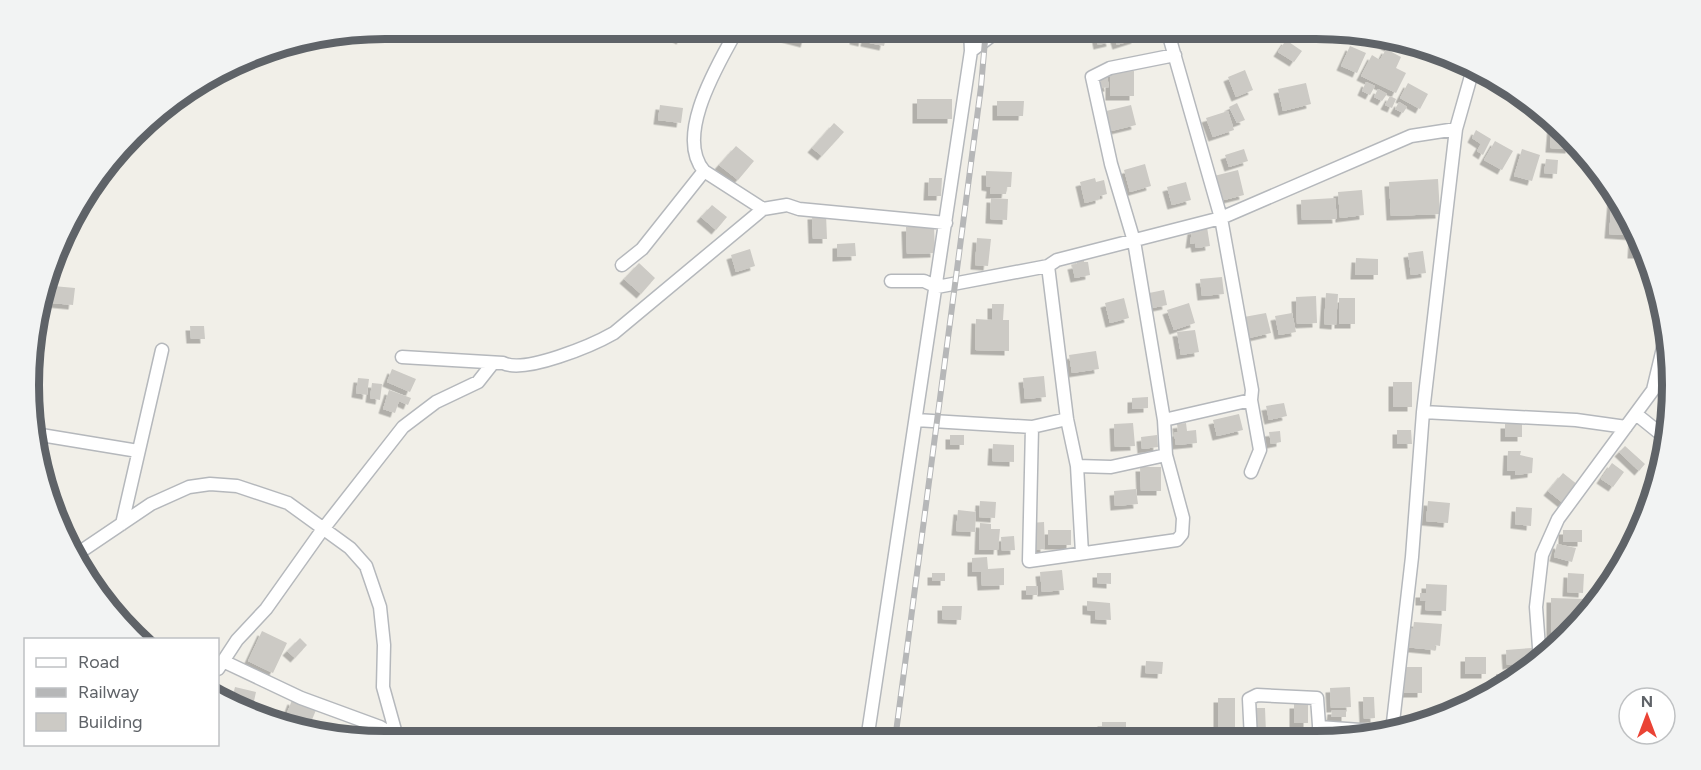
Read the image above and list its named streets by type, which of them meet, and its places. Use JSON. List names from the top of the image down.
{
  "legend": ["Road", "Railway", "Building"],
  "north": "top"
}
